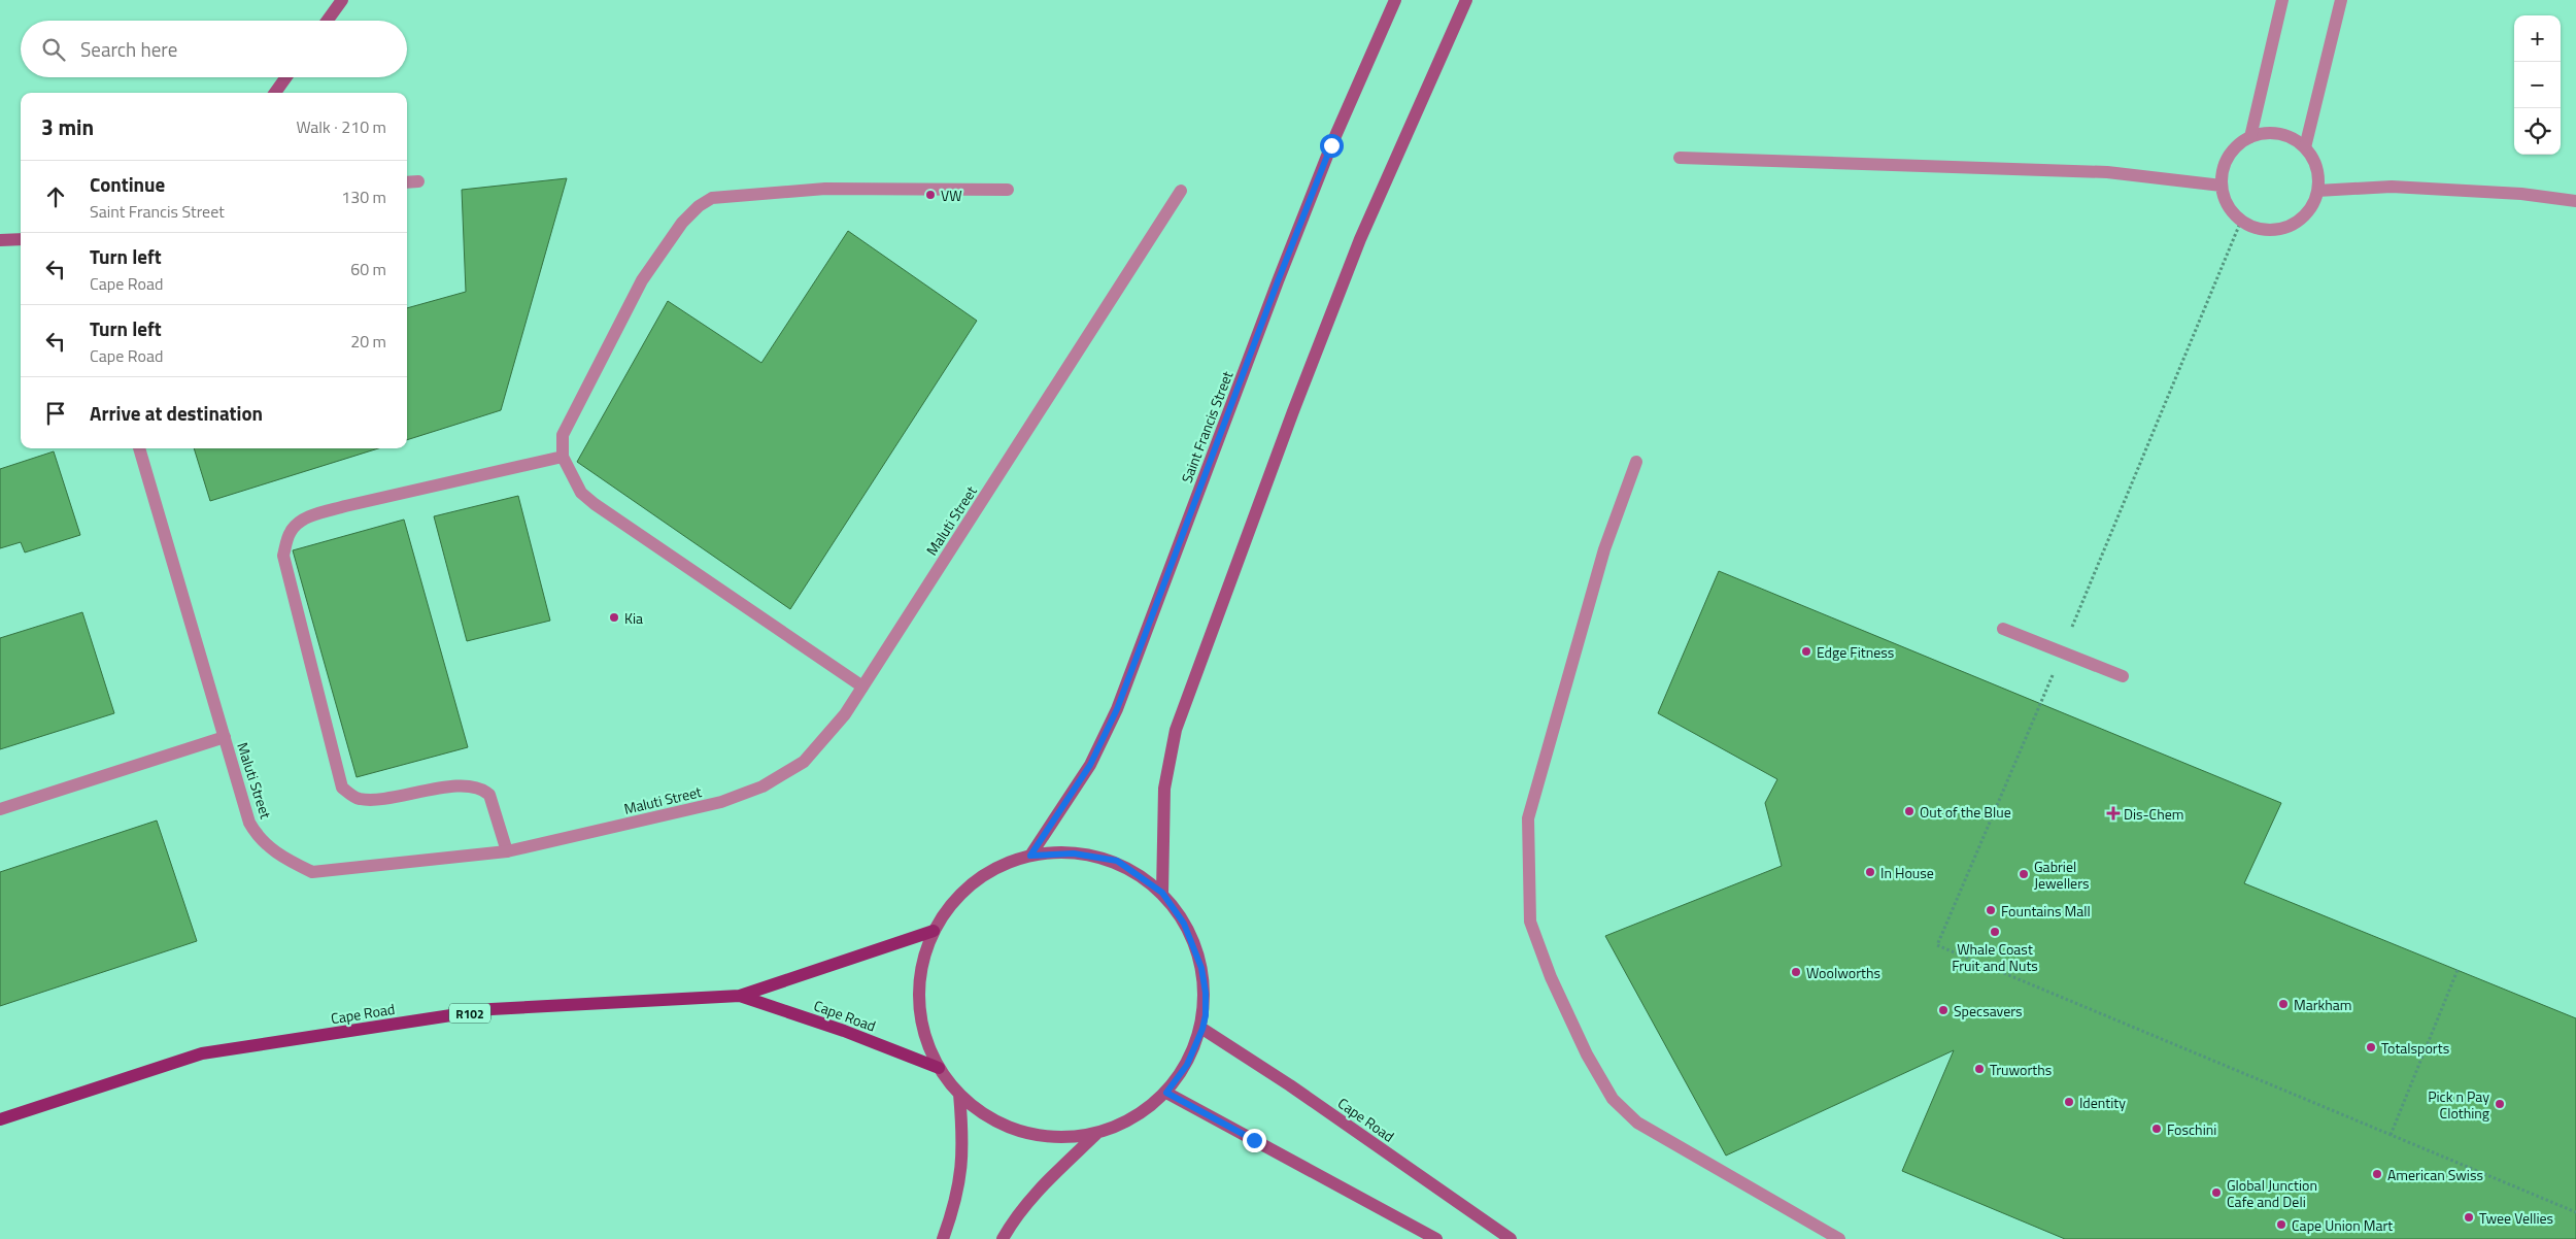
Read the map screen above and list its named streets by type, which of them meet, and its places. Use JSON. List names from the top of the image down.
{
  "streets": {
    "main road": ["Cape Road", "R102"],
    "street": ["Saint Francis Street", "Maluti Street"]
  },
  "places": {
    "other": [
      "VW",
      "Kia",
      "Edge Fitness",
      "Out of the Blue",
      "In House",
      "Gabriel Jewellers",
      "Fountains Mall",
      "Whale Coast Fruit and Nuts",
      "Woolworths",
      "Markham",
      "Specsavers",
      "Totalsports",
      "Truworths",
      "Identity",
      "Pick n Pay Clothing",
      "Foschini",
      "American Swiss",
      "Global Junction Cafe and Deli",
      "Twee Vellies",
      "Cape Union Mart"
    ],
    "health": ["Dis-Chem"]
  },
  "page": {
    "map_buttons": ["+", "−"],
    "search": "Search here",
    "heading": ["3 min", "Walk · 210 m"],
    "list": [
      ["Continue", "Saint Francis Street", "130 m"],
      ["Turn left", "Cape Road", "60 m"],
      ["Turn left", "Cape Road", "20 m"],
      "Arrive at destination"
    ]
  }
}
